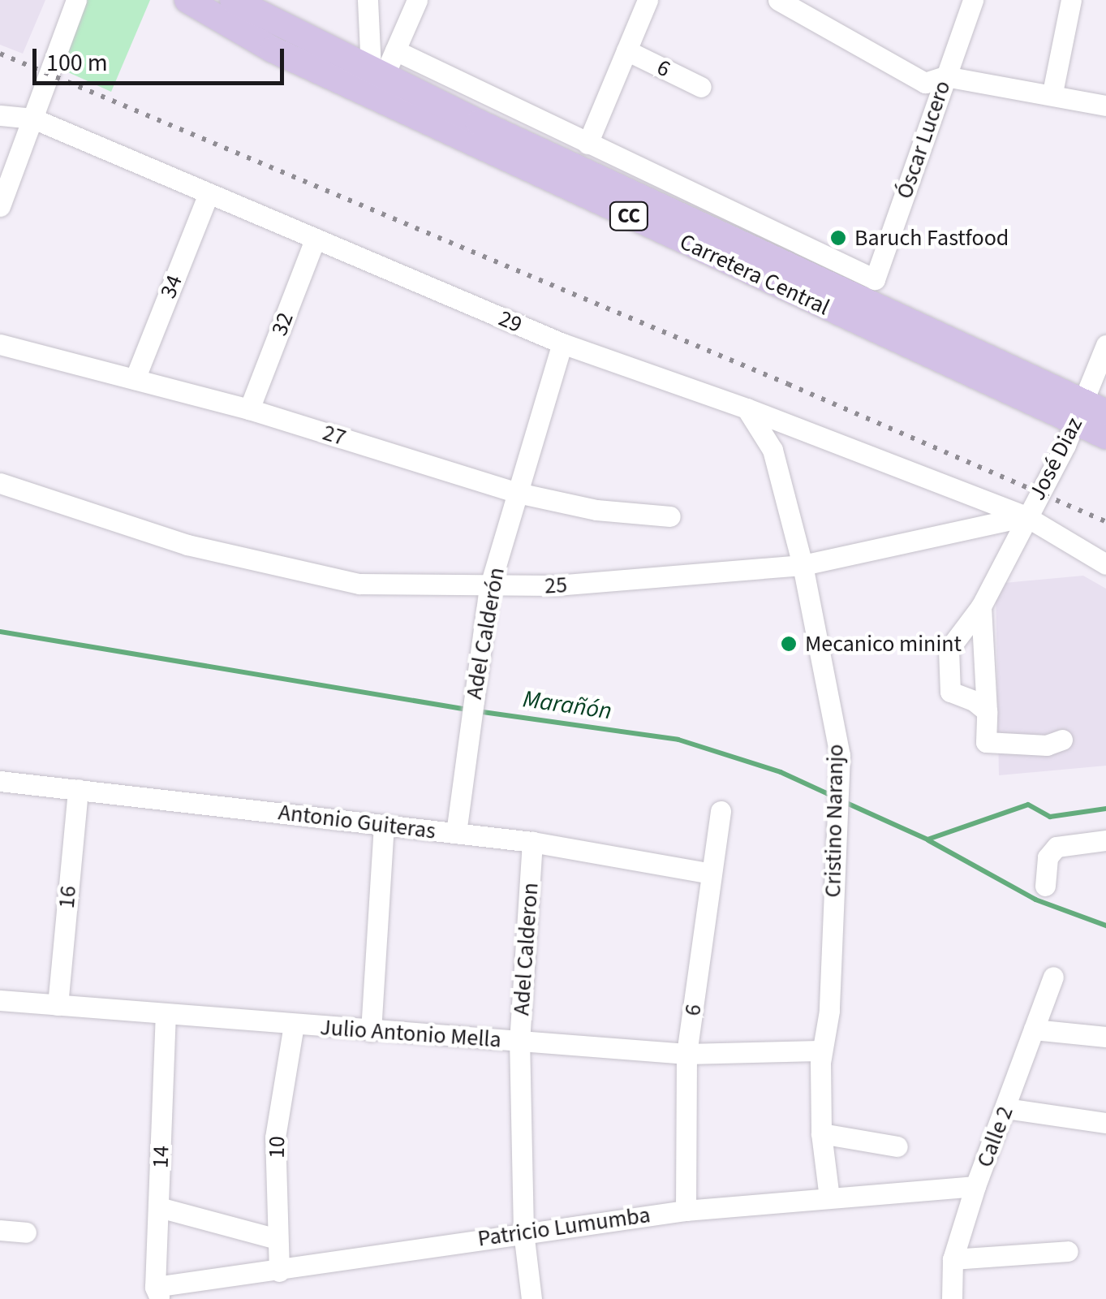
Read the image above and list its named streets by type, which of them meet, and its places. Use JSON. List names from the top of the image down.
{
  "streets": {
    "main road": ["CC", "Carretera Central"],
    "street": [
      "6",
      "Óscar Lucero",
      "34",
      "29",
      "32",
      "27",
      "José Diaz",
      "25",
      "Adel Calderón",
      "Cristino Naranjo",
      "Antonio Guiteras",
      "16",
      "Adel Calderon",
      "Julio Antonio Mella",
      "Calle 2",
      "10",
      "14",
      "Patricio Lumumba"
    ]
  },
  "crossings": [
    ["6", "Antonio Guiteras"],
    ["6", "Julio Antonio Mella"],
    ["6", "Patricio Lumumba"],
    ["Carretera Central", "José Diaz"],
    ["34", "29"],
    ["34", "27"],
    ["29", "32"],
    ["29", "José Diaz"],
    ["29", "25"],
    ["29", "Adel Calderón"],
    ["29", "Cristino Naranjo"],
    ["32", "27"],
    ["27", "Adel Calderón"],
    ["José Diaz", "25"],
    ["25", "Adel Calderón"],
    ["25", "Cristino Naranjo"],
    ["Adel Calderón", "Antonio Guiteras"],
    ["Cristino Naranjo", "Julio Antonio Mella"],
    ["Cristino Naranjo", "Patricio Lumumba"],
    ["Antonio Guiteras", "16"],
    ["Antonio Guiteras", "Adel Calderon"],
    ["16", "Julio Antonio Mella"],
    ["Adel Calderon", "Julio Antonio Mella"],
    ["Adel Calderon", "Patricio Lumumba"],
    ["Julio Antonio Mella", "10"],
    ["Julio Antonio Mella", "14"],
    ["Calle 2", "Patricio Lumumba"],
    ["10", "Patricio Lumumba"],
    ["14", "Patricio Lumumba"]
  ],
  "water": ["Marañón"],
  "places": ["Baruch Fastfood", "Mecanico minint"],
  "scale_bar": "100 m"
}
